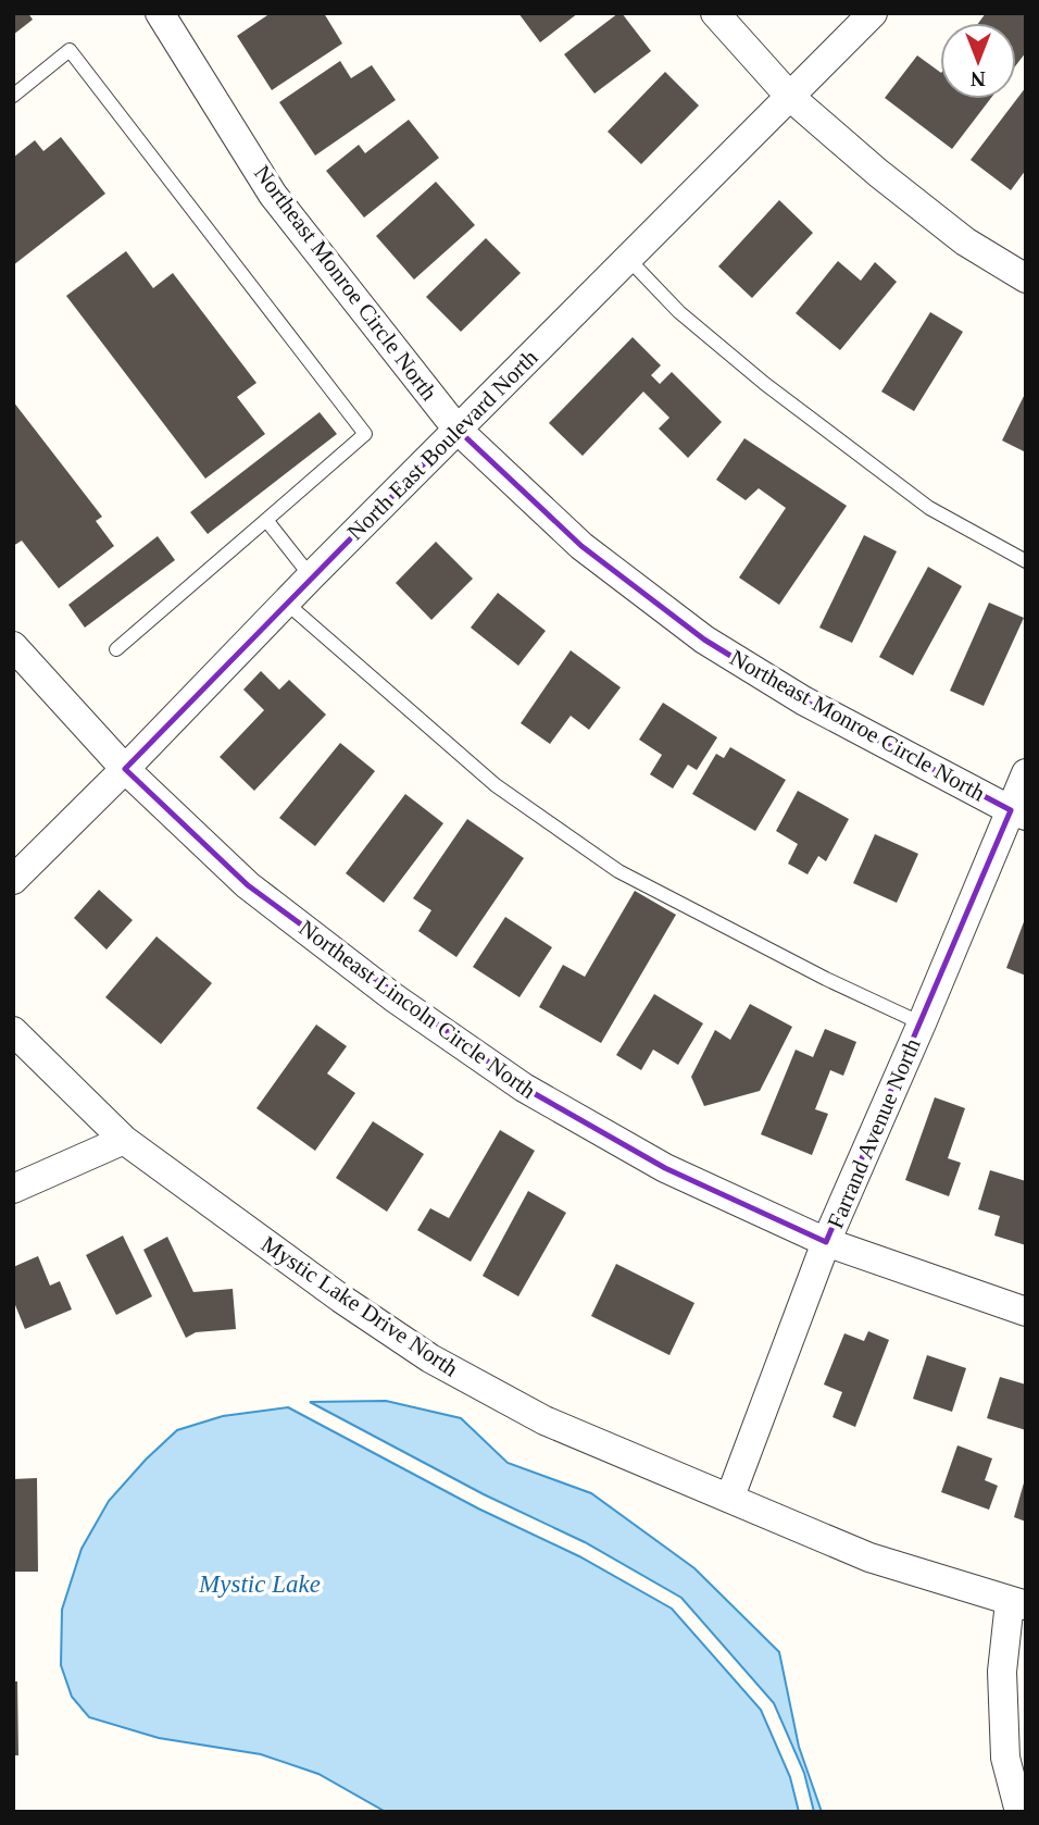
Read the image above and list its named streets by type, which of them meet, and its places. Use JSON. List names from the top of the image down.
{
  "streets": {
    "street": [
      "Northeast Monroe Circle North",
      "North East Boulevard North",
      "Northeast Lincoln Circle North",
      "Farrand Avenue North",
      "Mystic Lake Drive North"
    ]
  },
  "crossings": [
    ["Northeast Monroe Circle North", "North East Boulevard North"],
    ["Northeast Monroe Circle North", "Farrand Avenue North"],
    ["North East Boulevard North", "Northeast Lincoln Circle North"],
    ["Northeast Lincoln Circle North", "Farrand Avenue North"],
    ["Farrand Avenue North", "Mystic Lake Drive North"]
  ],
  "water": ["Mystic Lake"],
  "north": "bottom"
}
